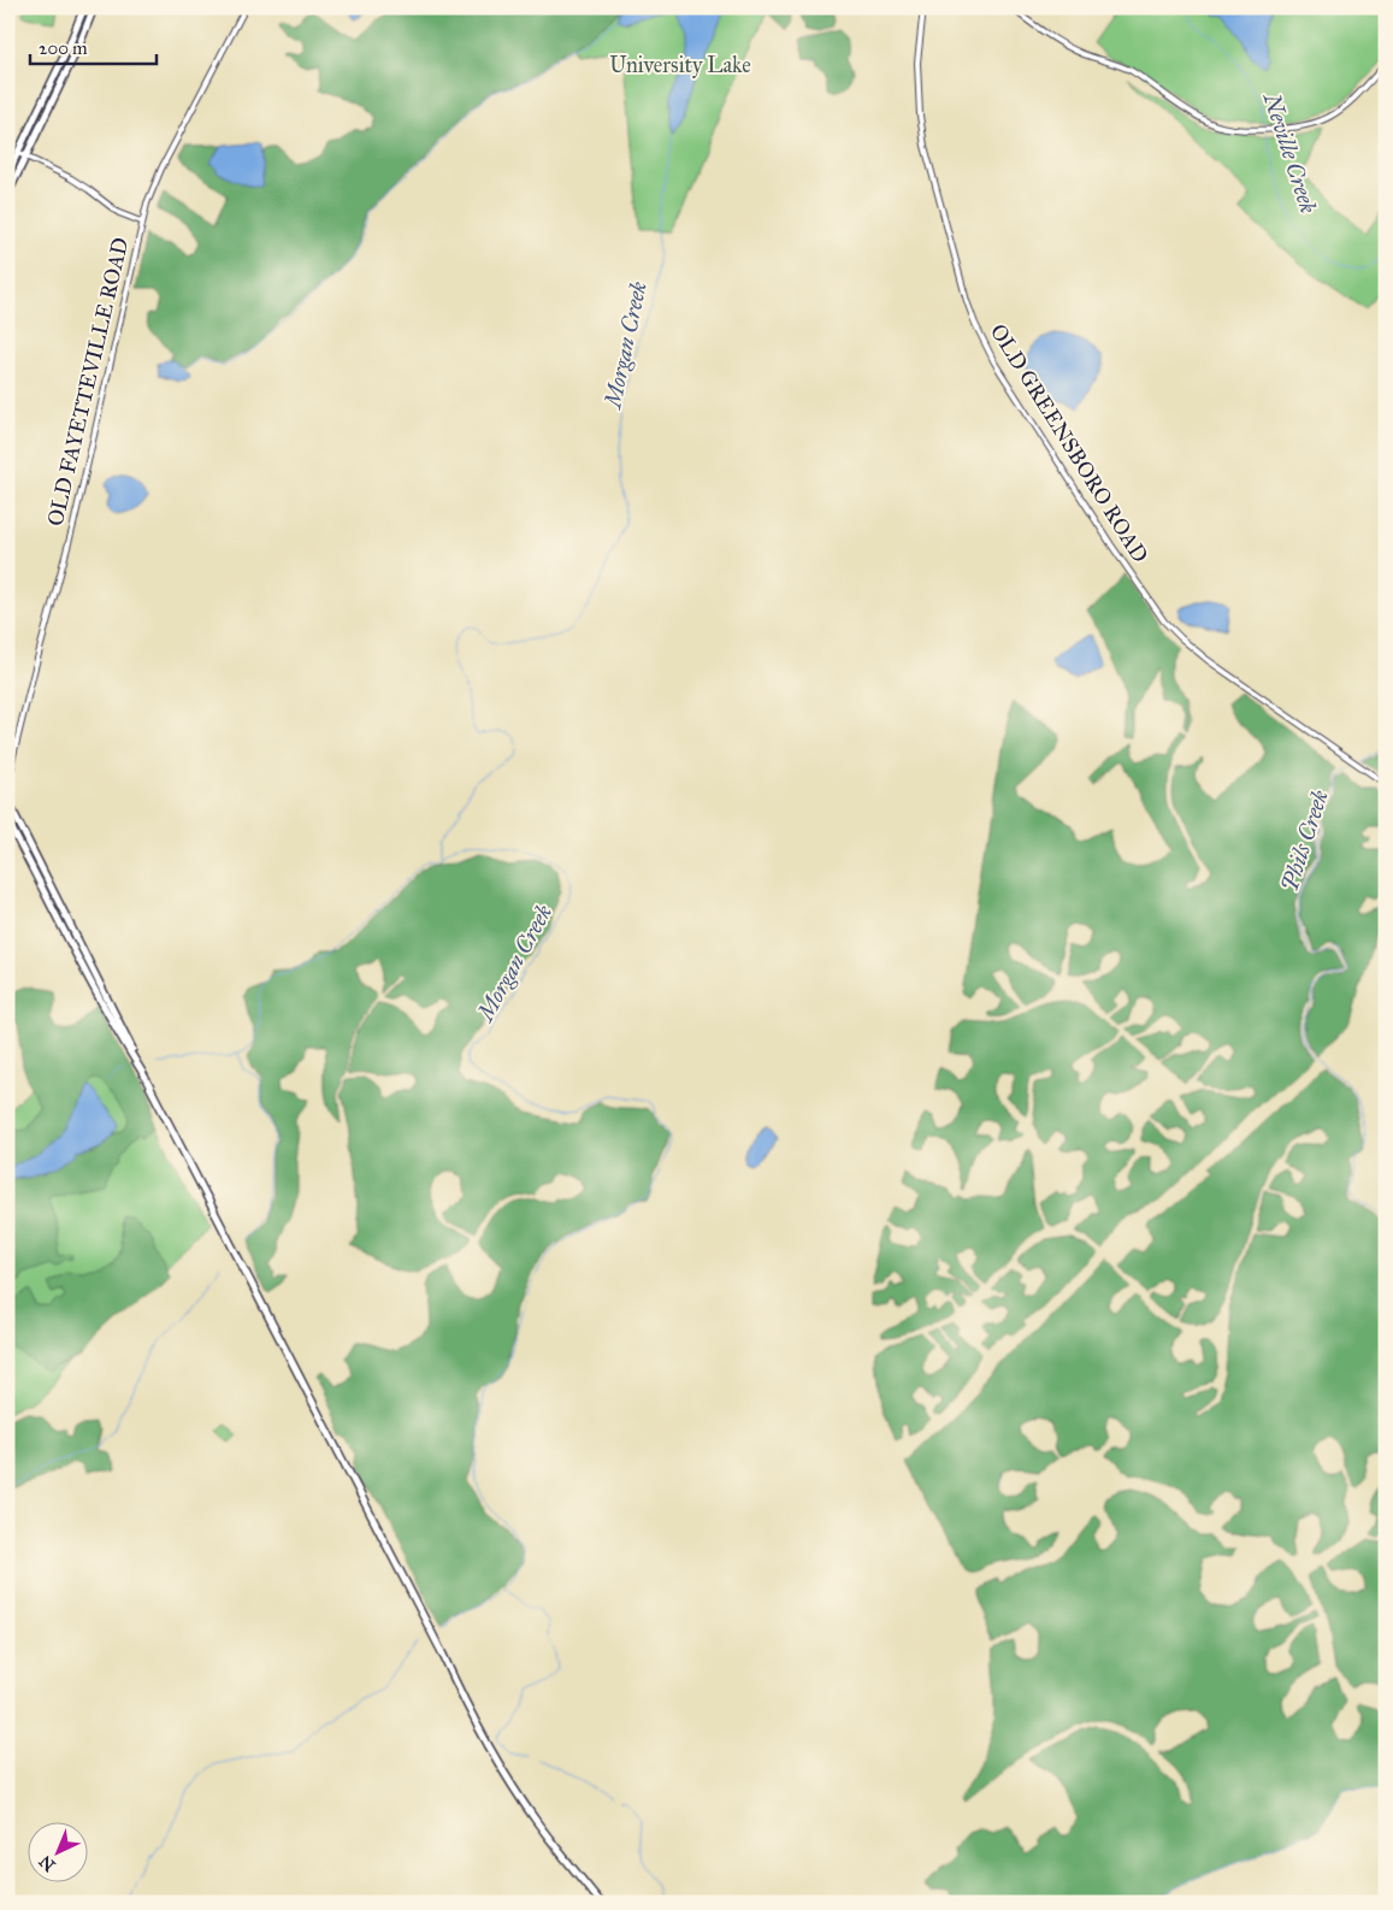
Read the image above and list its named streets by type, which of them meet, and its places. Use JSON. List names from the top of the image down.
{
  "streets": {
    "street": ["OLD FAYETTEVILLE ROAD", "OLD GREENSBORO ROAD"]
  },
  "water": ["Neville Creek", "Morgan Creek", "Phils Creek"],
  "parks": ["University Lake"],
  "scale_bar": "200 m",
  "north": "bottom left"
}
